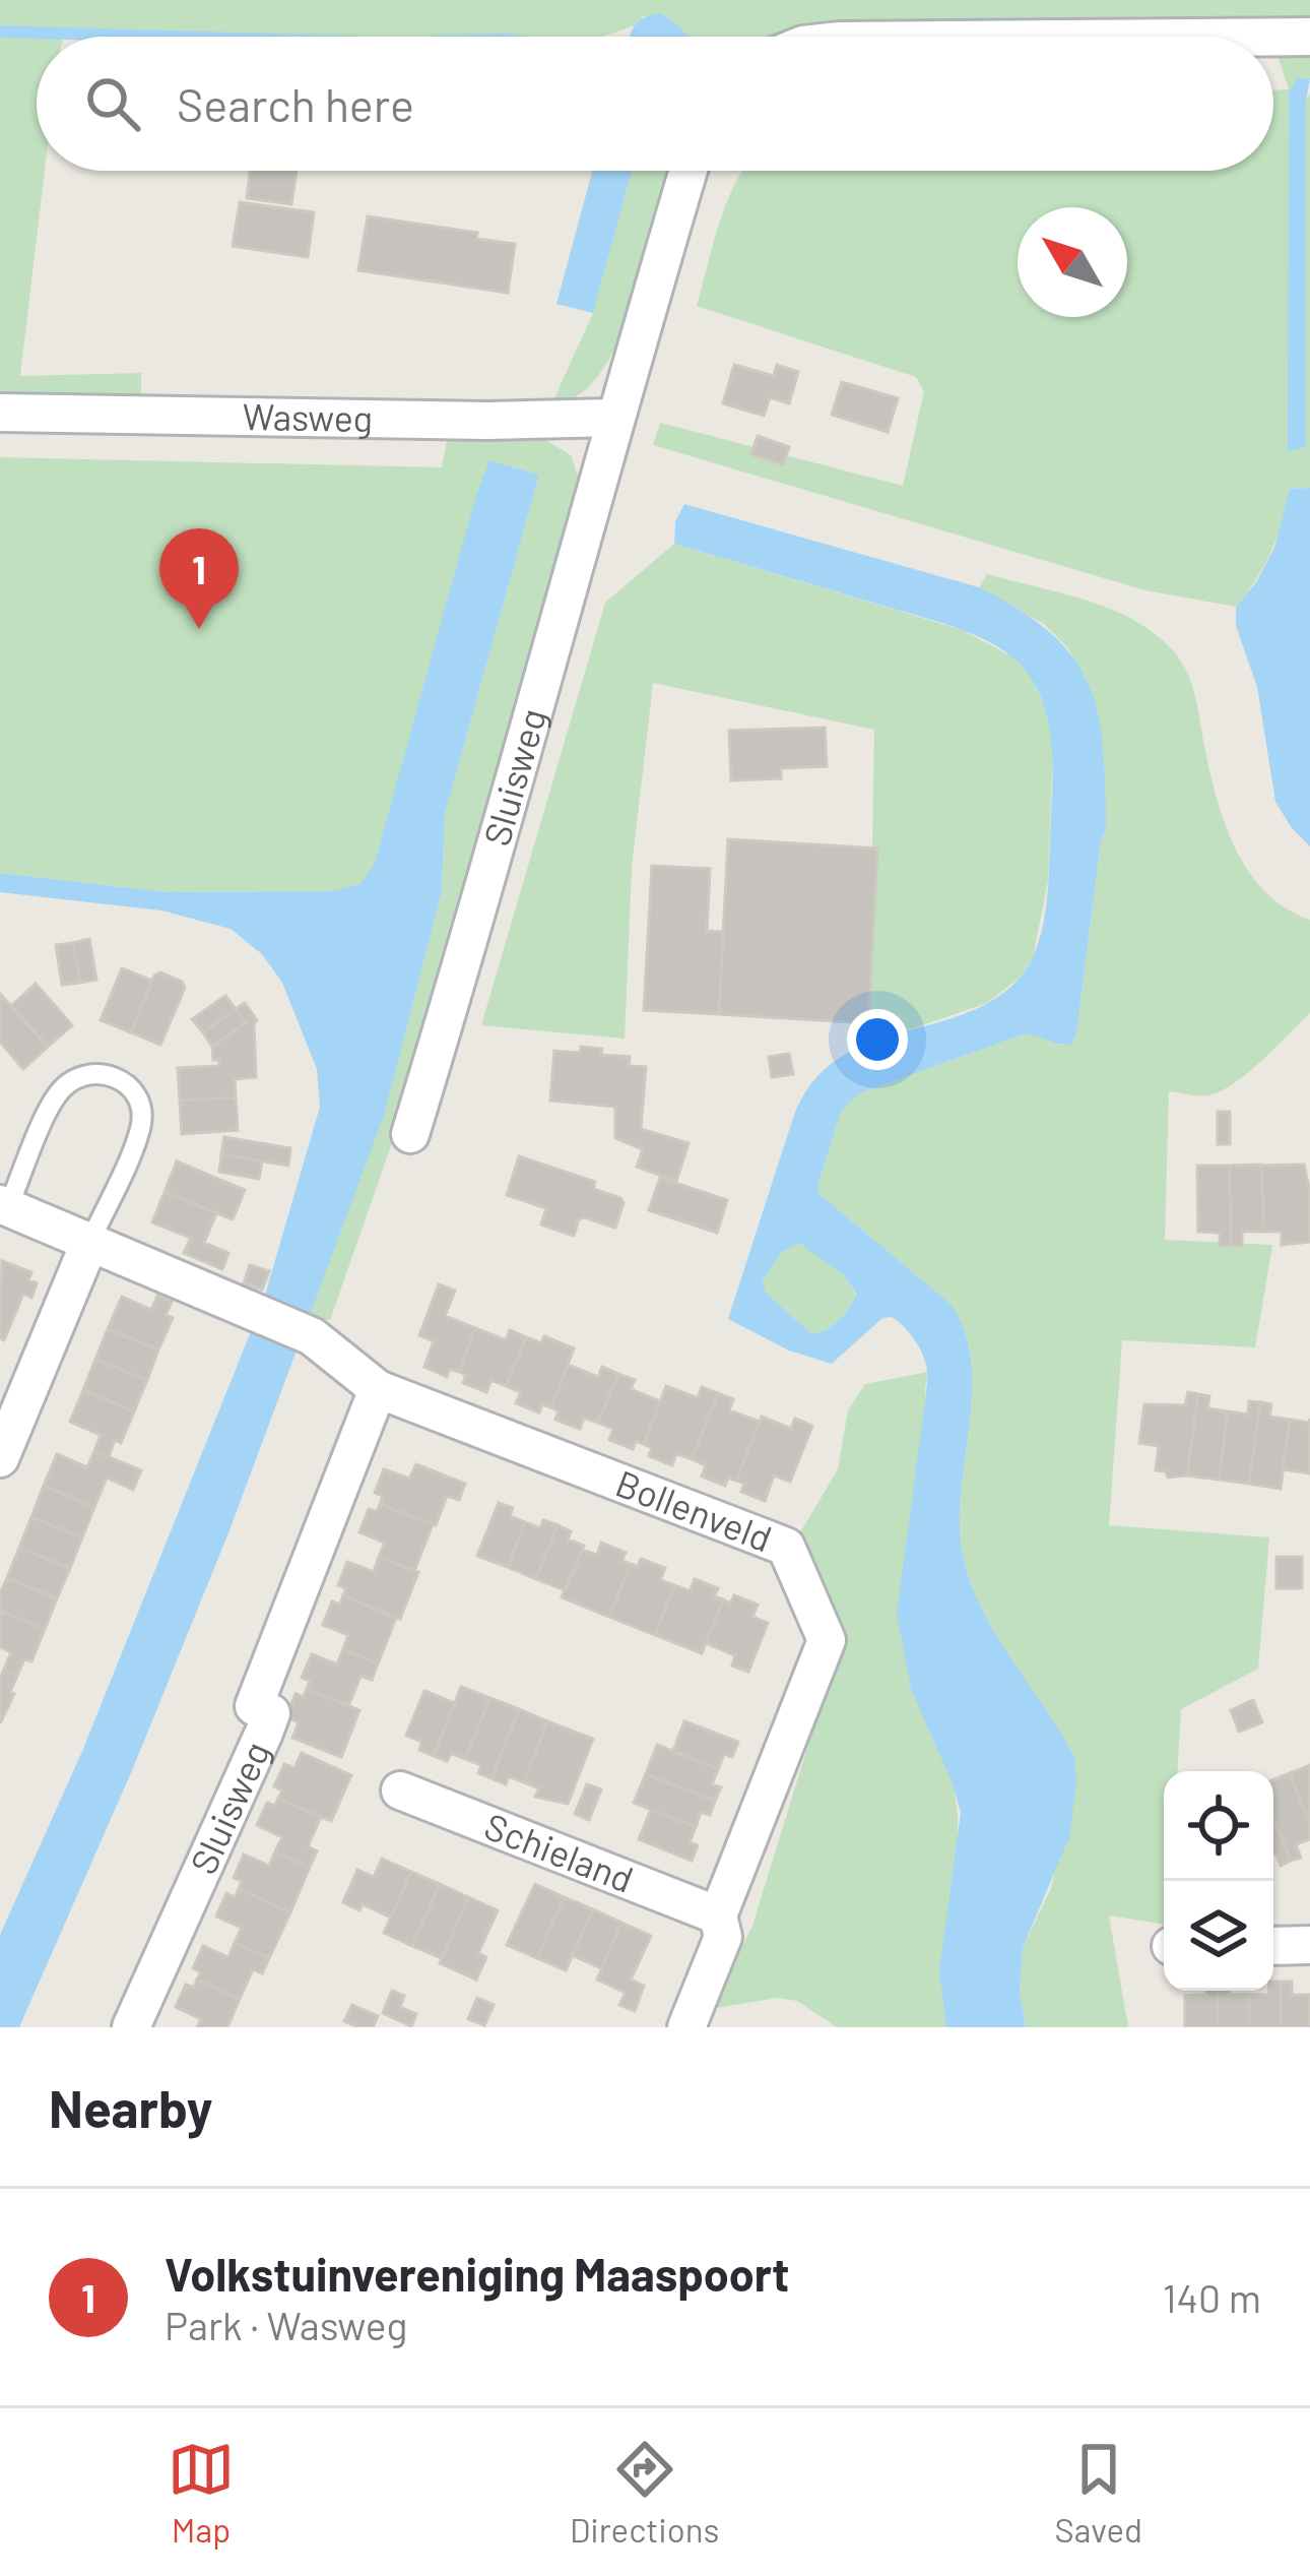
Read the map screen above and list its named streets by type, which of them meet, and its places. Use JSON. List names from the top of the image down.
{
  "streets": {
    "street": [
      "Wasweg",
      "Sluisweg",
      "Bollenveld",
      "Schieland"
    ]
  },
  "crossings": [
    ["Wasweg", "Sluisweg"],
    ["Sluisweg", "Bollenveld"],
    ["Bollenveld", "Schieland"]
  ],
  "north": "top left",
  "page": {
    "search": "Search here",
    "pins": "1",
    "heading": "Nearby",
    "list": [
      {
        "mark": "1",
        "name": "Volkstuinvereniging Maaspoort",
        "note": "Park · Wasweg",
        "value": "140 m"
      }
    ],
    "nav": ["Map", "Directions", "Saved"]
  }
}
